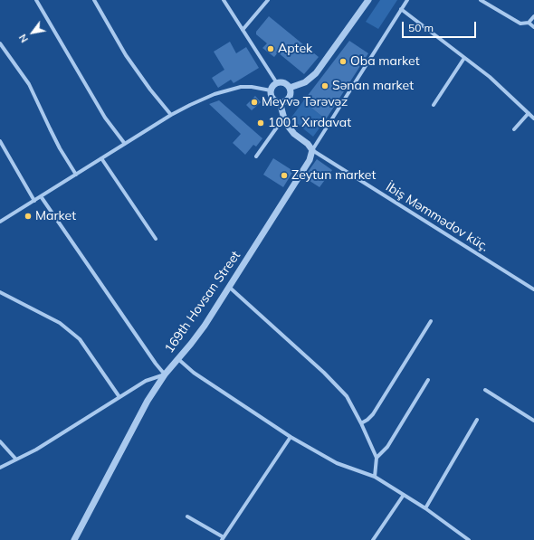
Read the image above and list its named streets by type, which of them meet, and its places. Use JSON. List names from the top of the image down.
{
  "streets": {
    "street": ["İbiş Məmmədov küç.", "169th Hovsan Street"]
  },
  "crossings": [
    ["İbiş Məmmədov küç.", "169th Hovsan Street"]
  ],
  "places": [
    "Aptek",
    "Oba market",
    "Sənan market",
    "Meyvə Tərəvəz",
    "1001 Xırdavat",
    "Zeytun market",
    "Market"
  ],
  "scale_bar": "50 m",
  "north": "bottom left"
}
